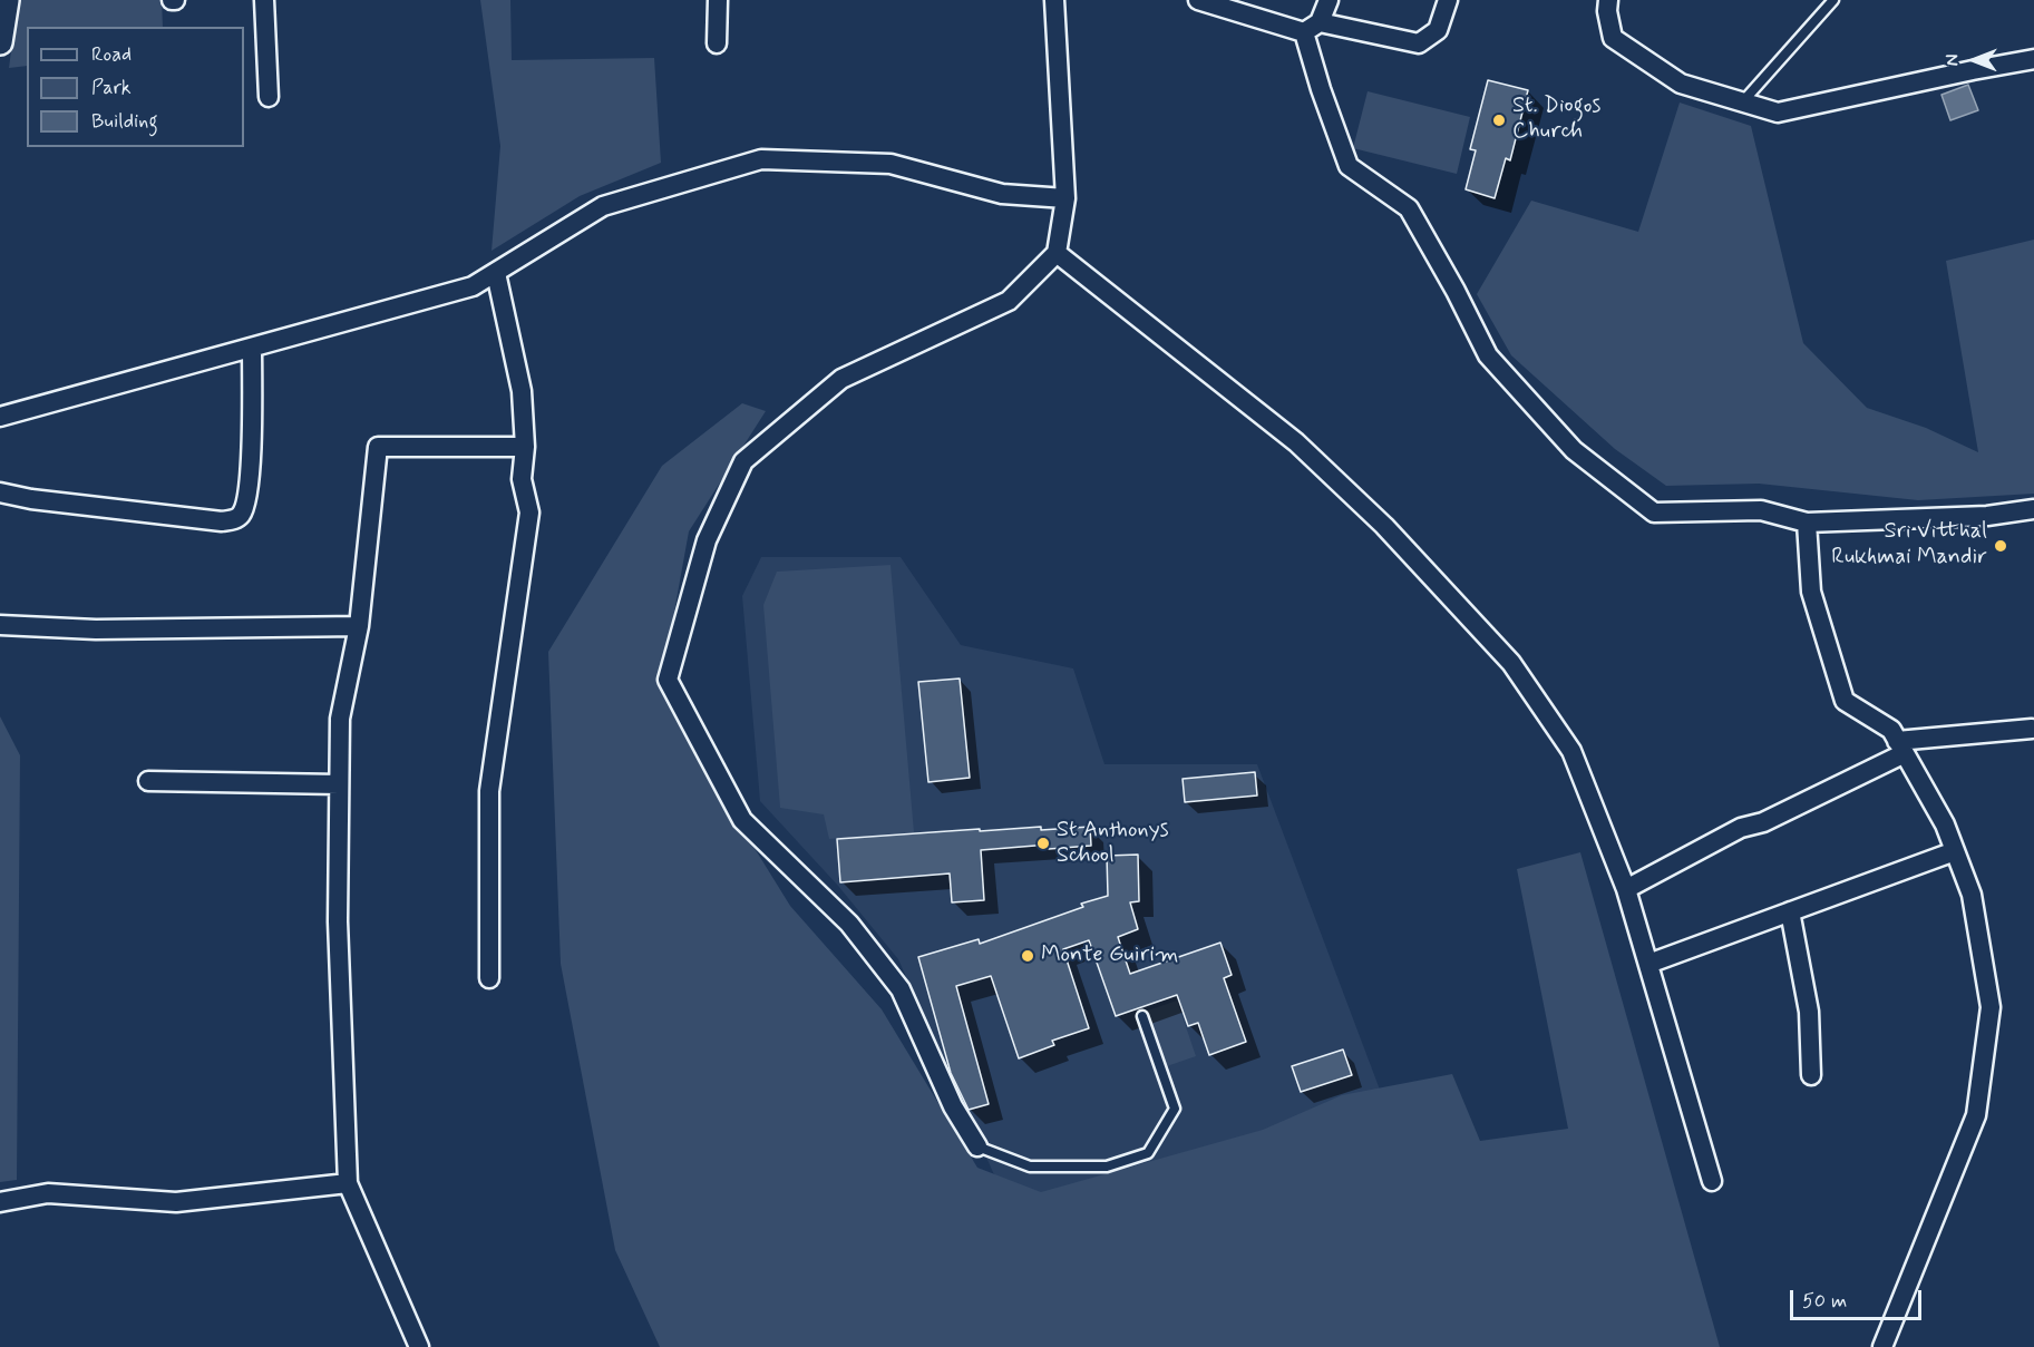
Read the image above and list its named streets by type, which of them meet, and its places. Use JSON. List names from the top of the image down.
{
  "places": [
    "St. Diogos Church",
    "Sri Vitthal Rukhmai Mandir",
    "St Anthonys School",
    "Monte Guirim"
  ],
  "legend": ["Road", "Park", "Building"],
  "scale_bar": "50 m",
  "north": "left"
}
